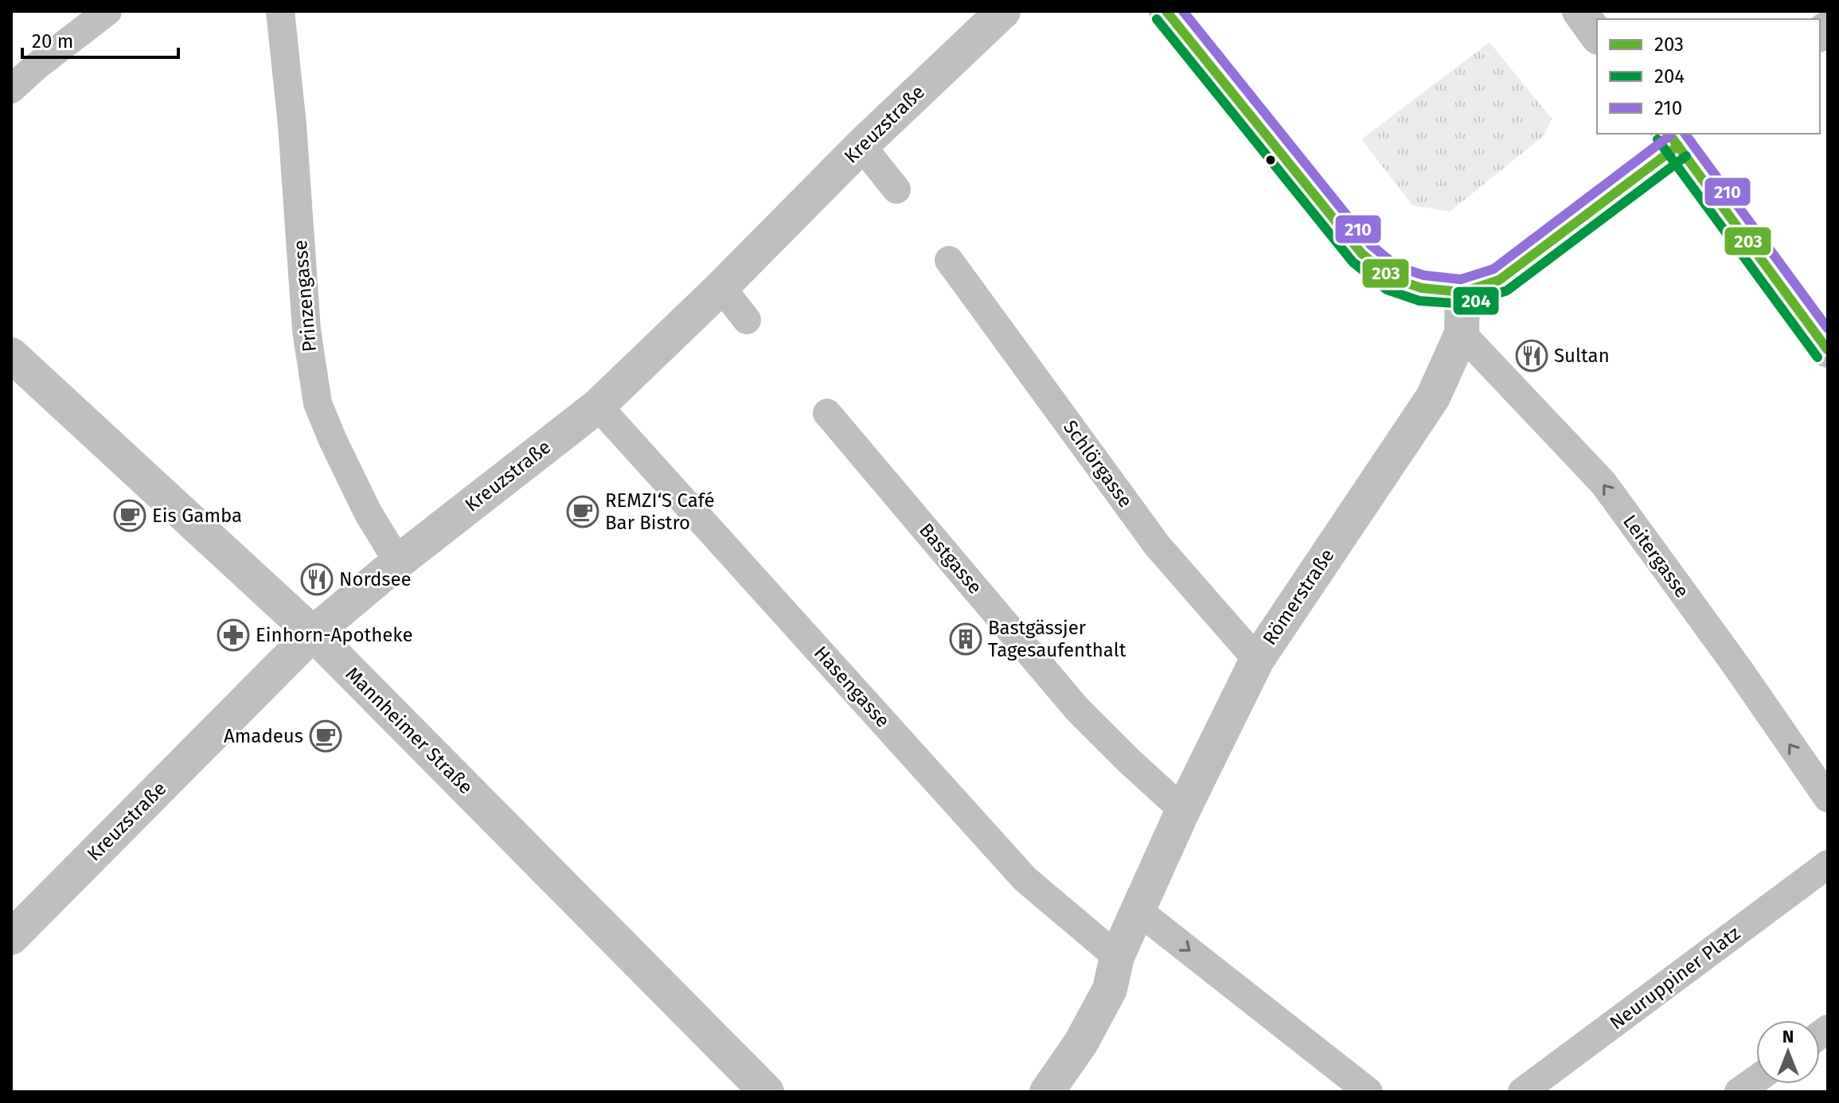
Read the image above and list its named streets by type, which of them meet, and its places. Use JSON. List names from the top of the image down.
{
  "streets": {
    "street": ["Kreuzstraße", "Römerstraße", "Mannheimer Straße"],
    "lane": [
      "Prinzengasse",
      "Schlörgasse",
      "Leitergasse",
      "Bastgasse",
      "Hasengasse",
      "Neuruppiner Platz"
    ]
  },
  "crossings": [
    ["Kreuzstraße", "Prinzengasse"],
    ["Kreuzstraße", "Hasengasse"],
    ["Kreuzstraße", "Mannheimer Straße"],
    ["Schlörgasse", "Römerstraße"],
    ["Leitergasse", "Römerstraße"],
    ["Bastgasse", "Römerstraße"],
    ["Römerstraße", "Hasengasse"]
  ],
  "one_way": ["Leitergasse"],
  "places": {
    "restaurant": ["Sultan", "Nordsee"],
    "cafe": ["REMZI‘S Café Bar Bistro", "Eis Gamba", "Amadeus"],
    "pharmacy": ["Einhorn-Apotheke"],
    "building": ["Bastgässjer Tagesaufenthalt"]
  },
  "lines": ["transit line 203", "transit line 210", "transit line 204"],
  "legend": ["203", "204", "210"],
  "scale_bar": "20 m",
  "north": "top"
}
